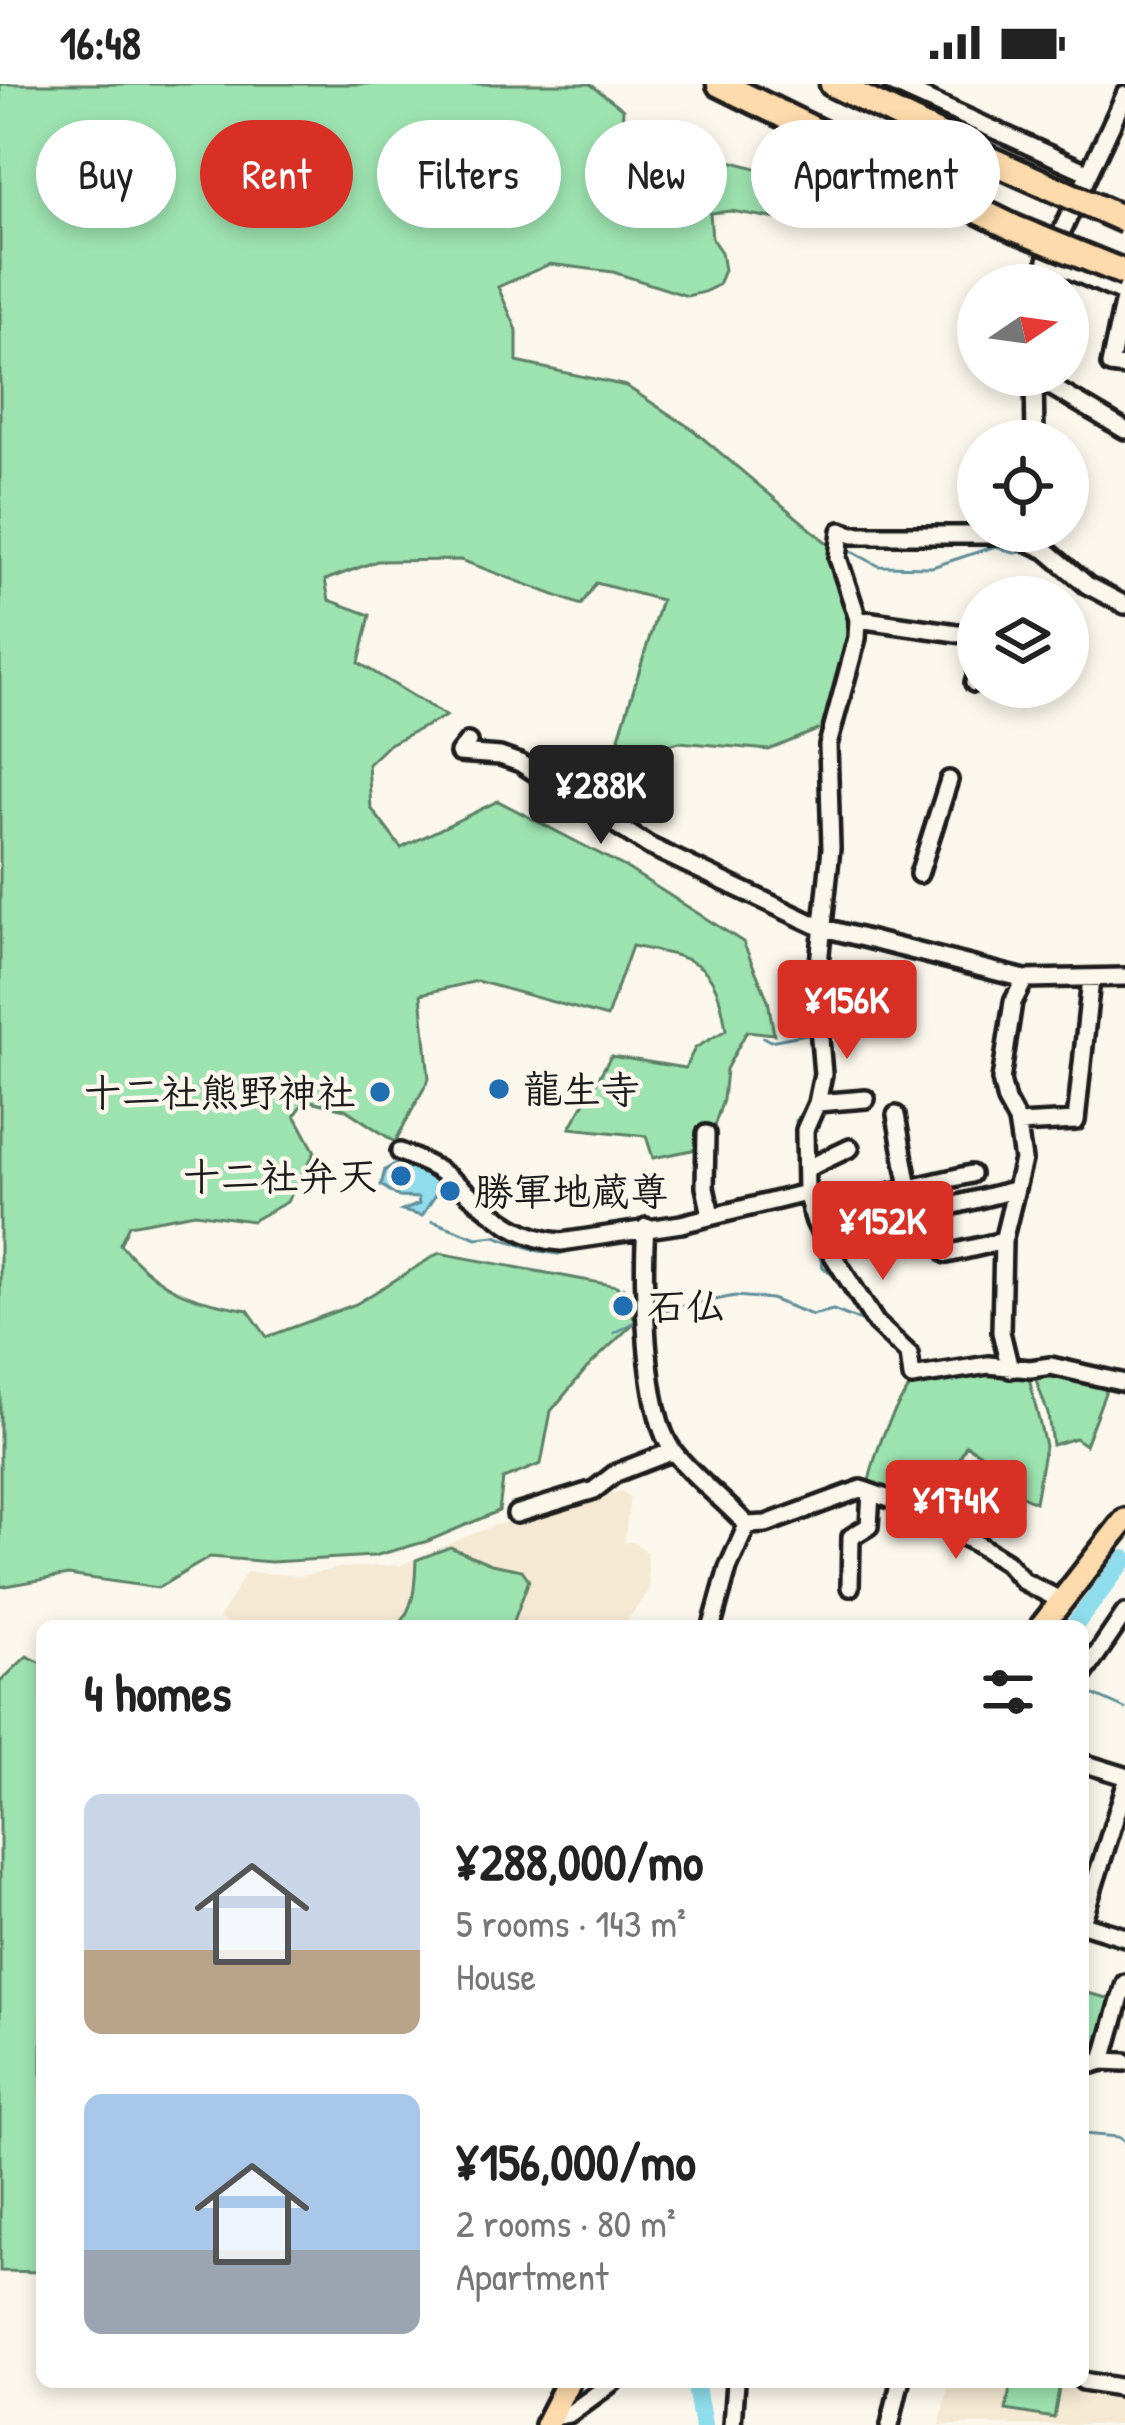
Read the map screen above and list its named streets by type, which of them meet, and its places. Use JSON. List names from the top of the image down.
{
  "places": [
    "龍生寺",
    "十二社熊野神社",
    "十二社弁天",
    "勝軍地蔵尊",
    "石仏"
  ],
  "north": "right",
  "page": {
    "status": "16:48",
    "chip": [
      "Buy",
      "Rent",
      "Filters",
      "New",
      "Apartment"
    ],
    "price": [
      "¥288K",
      "¥156K",
      "¥152K",
      "¥174K"
    ],
    "heading": "4 homes",
    "list": [
      {
        "name": "¥288,000/mo",
        "note": "5 rooms · 143 m² · House"
      },
      {
        "name": "¥156,000/mo",
        "note": "2 rooms · 80 m² · Apartment"
      }
    ]
  }
}
